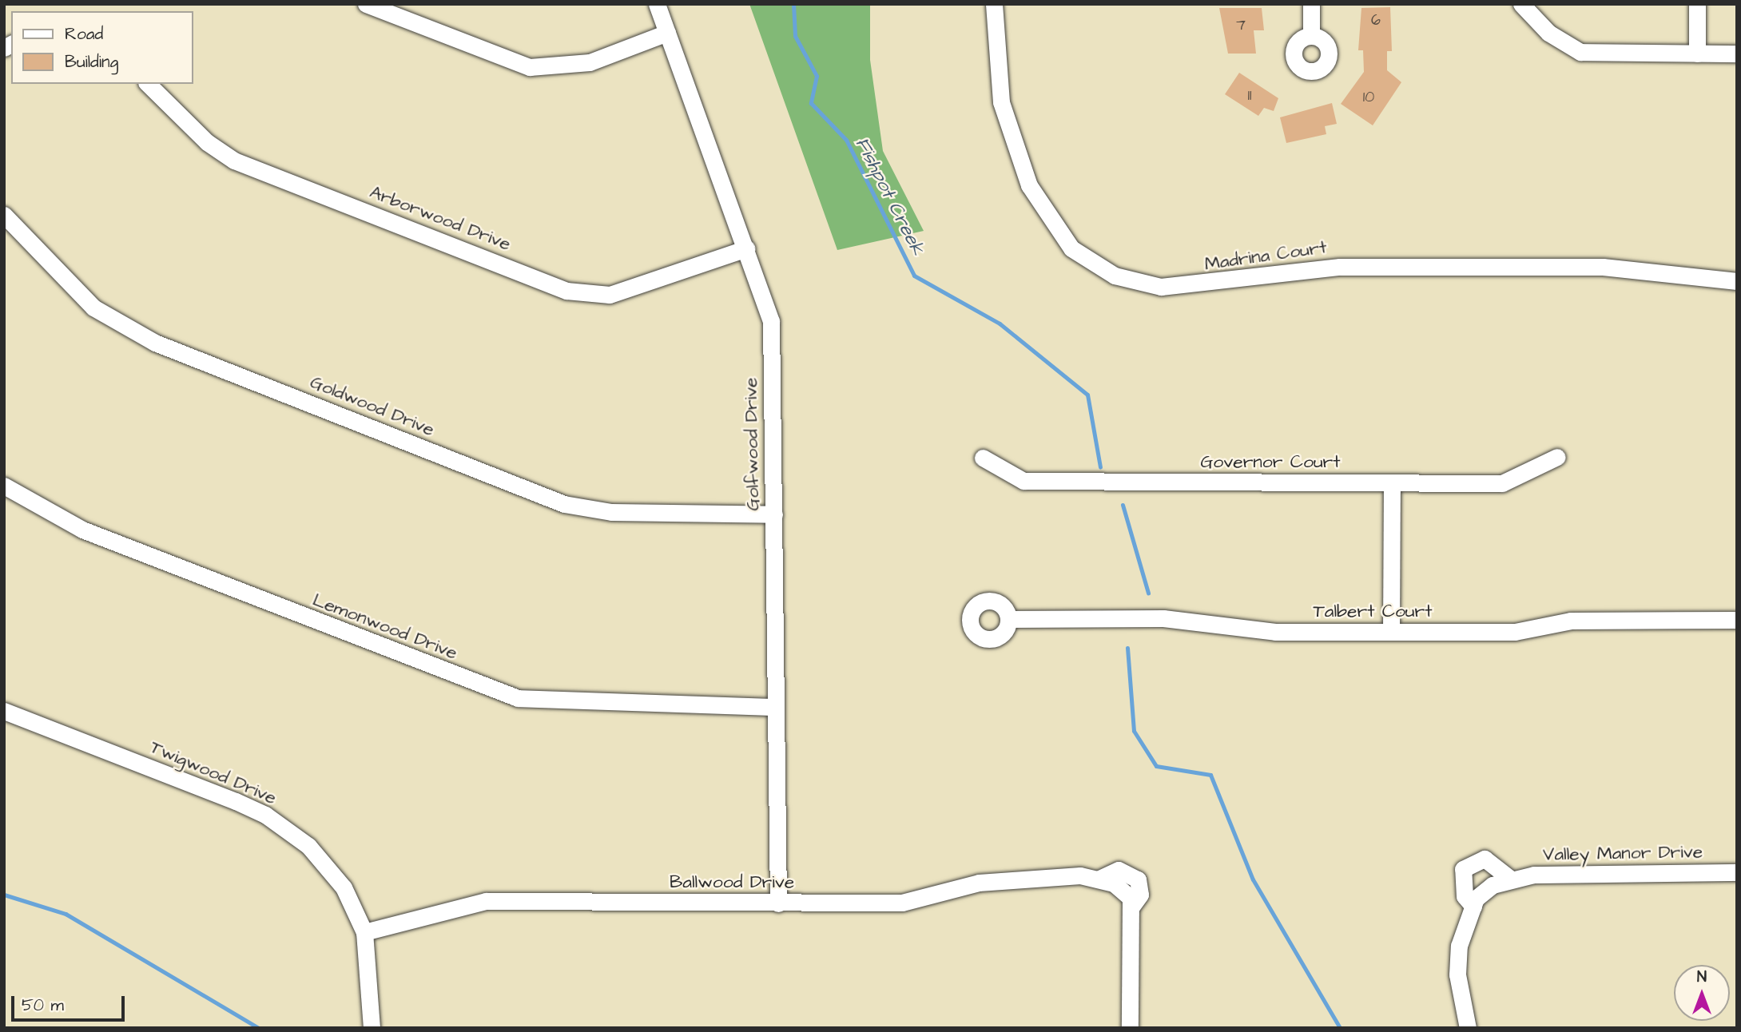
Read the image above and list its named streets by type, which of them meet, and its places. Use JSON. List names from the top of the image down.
{
  "streets": {
    "street": [
      "Arborwood Drive",
      "Madrina Court",
      "Goldwood Drive",
      "Golfwood Drive",
      "Governor Court",
      "Talbert Court",
      "Lemonwood Drive",
      "Twigwood Drive",
      "Valley Manor Drive",
      "Ballwood Drive"
    ]
  },
  "crossings": [
    ["Arborwood Drive", "Golfwood Drive"],
    ["Goldwood Drive", "Golfwood Drive"],
    ["Golfwood Drive", "Lemonwood Drive"],
    ["Golfwood Drive", "Ballwood Drive"],
    ["Twigwood Drive", "Ballwood Drive"]
  ],
  "water": ["Fishpot Creek"],
  "house_numbers": [
    "6",
    "7",
    "11",
    "10"
  ],
  "legend": ["Road", "Building"],
  "scale_bar": "50 m",
  "north": "top"
}
